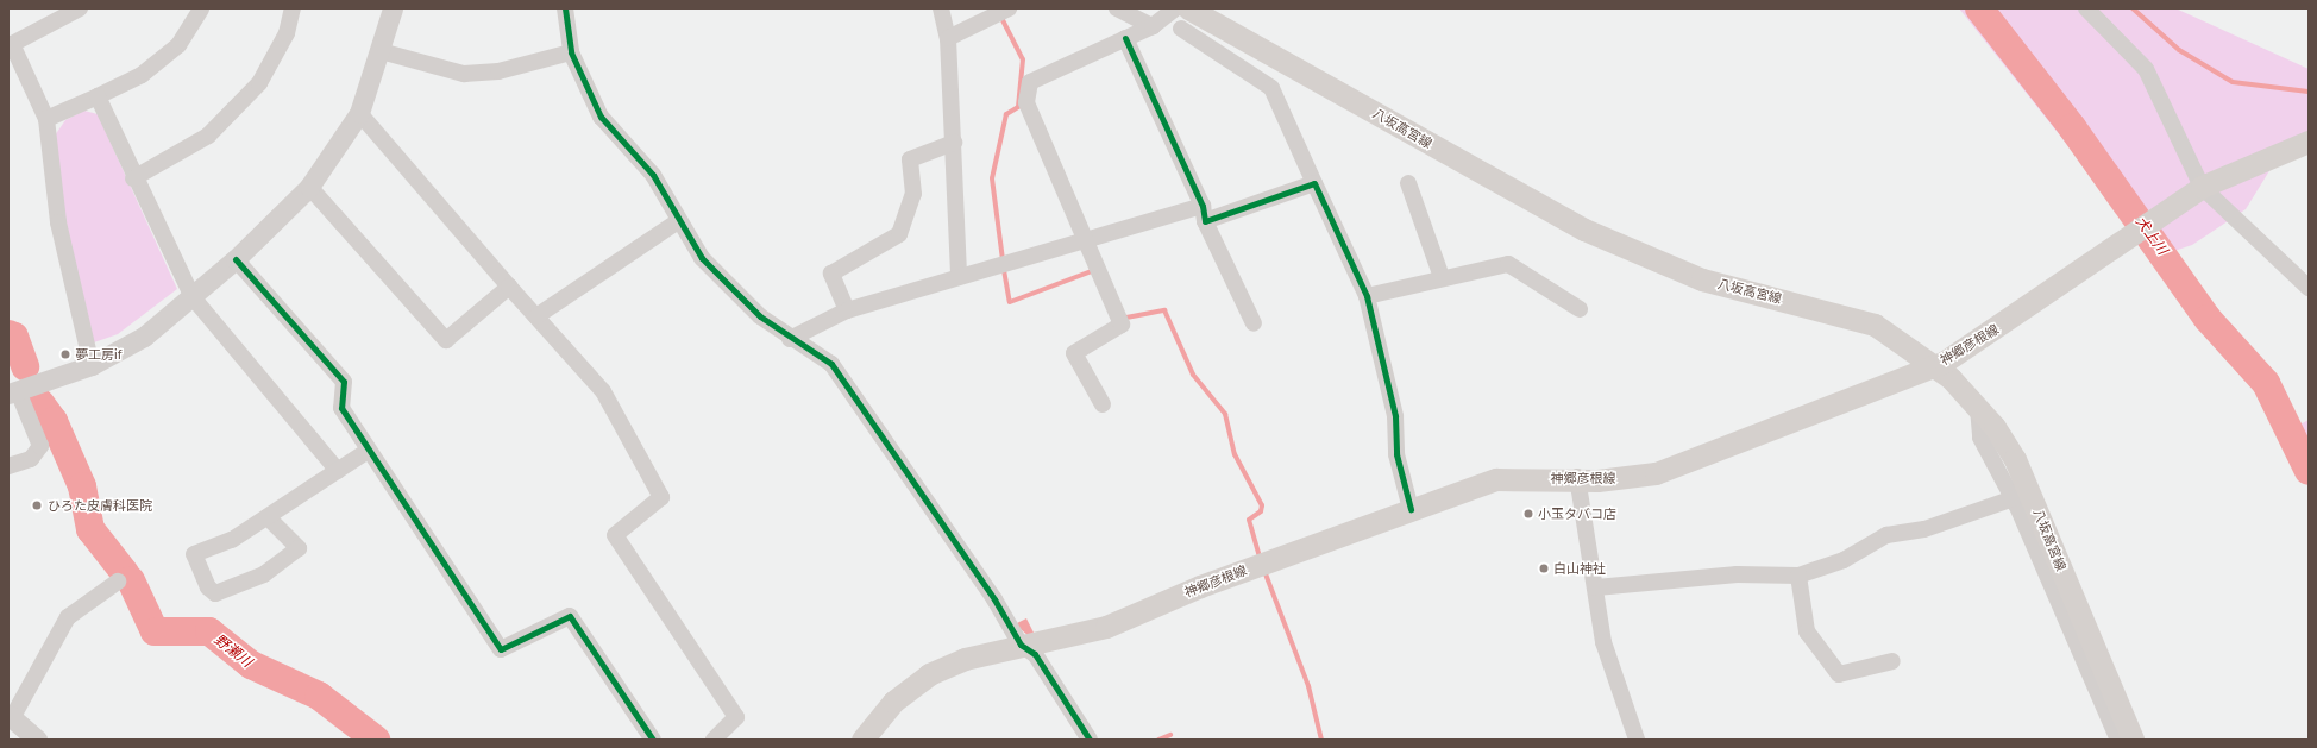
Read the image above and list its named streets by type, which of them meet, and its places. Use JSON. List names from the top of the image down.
{
  "streets": {
    "main road": ["八坂高宮線", "神郷彦根線"]
  },
  "crossings": [
    ["八坂高宮線", "神郷彦根線"]
  ],
  "water": ["犬上川", "野瀬川"],
  "places": [
    "夢工房if",
    "ひろた皮膚科医院",
    "小玉タバコ店",
    "白山神社"
  ]
}
